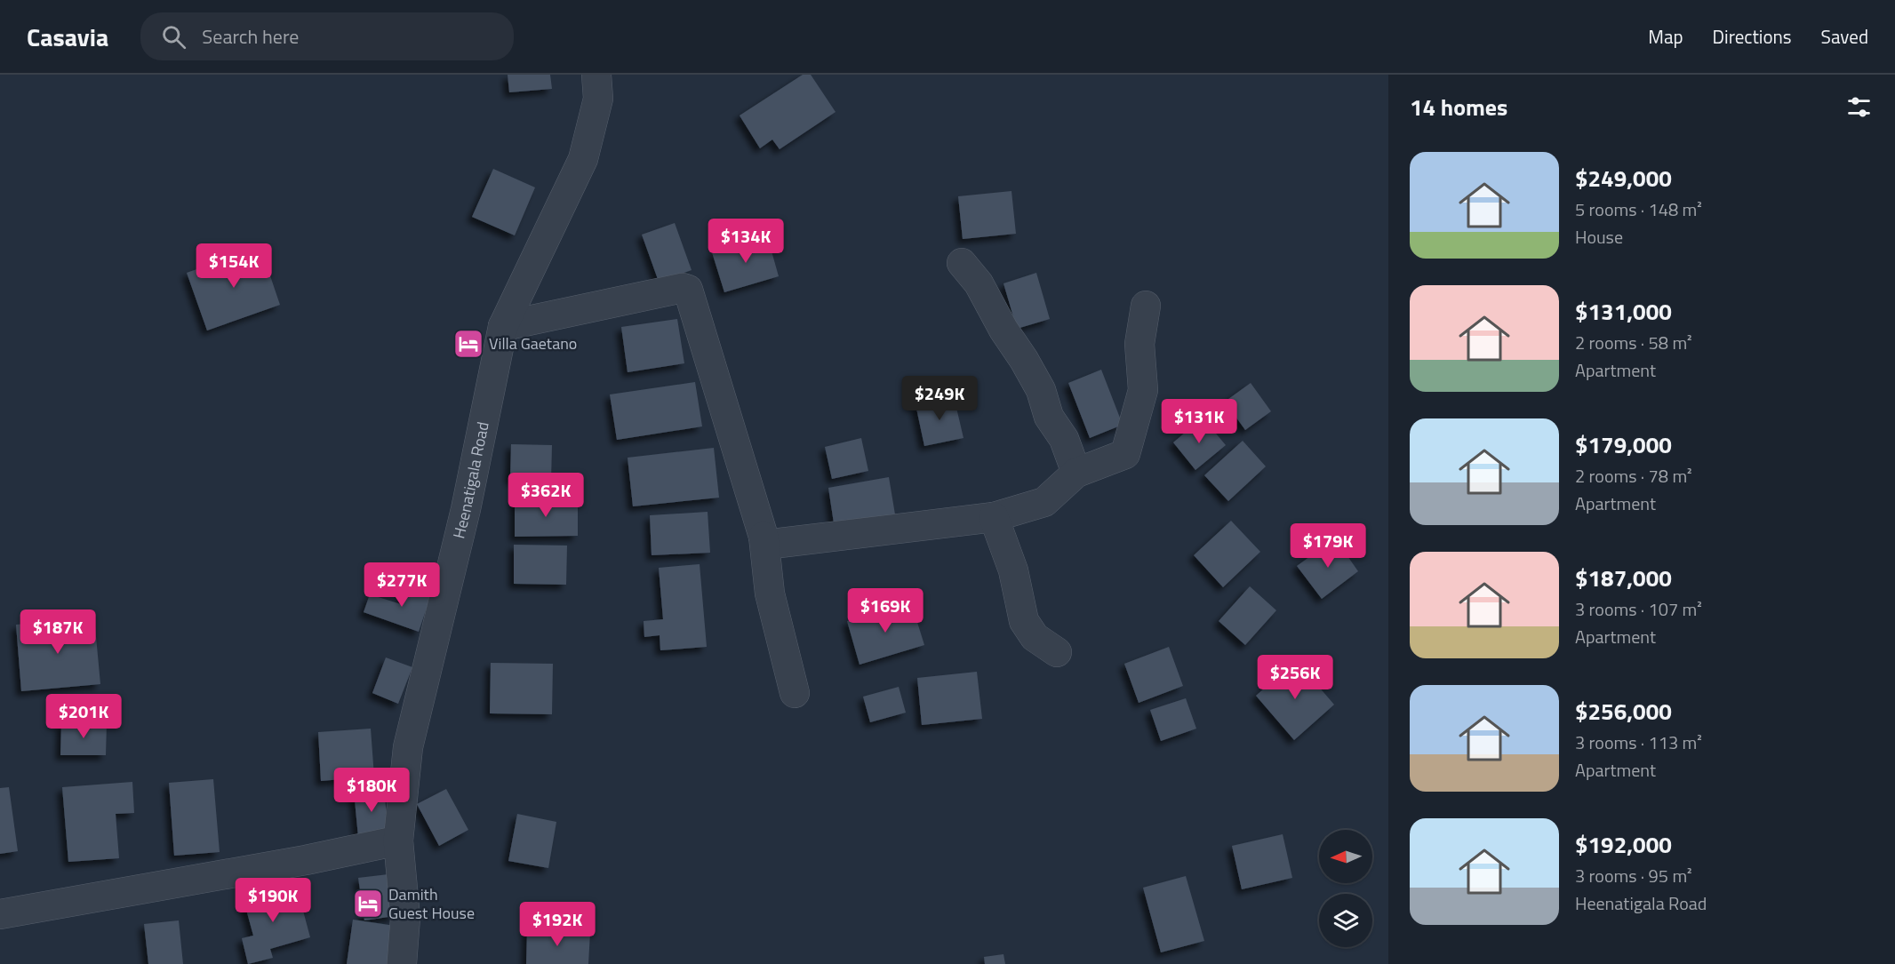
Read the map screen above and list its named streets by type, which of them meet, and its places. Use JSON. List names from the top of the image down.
{
  "streets": {
    "street": ["Heenatigala Road"]
  },
  "places": {
    "hotel": ["Villa Gaetano", "Damith Guest House"]
  },
  "north": "left",
  "page": {
    "header": "Casavia",
    "search": "Search here",
    "nav": ["Map", "Directions", "Saved"],
    "heading": "14 homes",
    "list": [
      {
        "name": "$249,000",
        "note": "5 rooms · 148 m² · House"
      },
      {
        "name": "$131,000",
        "note": "2 rooms · 58 m² · Apartment"
      },
      {
        "name": "$179,000",
        "note": "2 rooms · 78 m² · Apartment"
      },
      {
        "name": "$187,000",
        "note": "3 rooms · 107 m² · Apartment"
      },
      {
        "name": "$256,000",
        "note": "3 rooms · 113 m² · Apartment"
      },
      {
        "name": "$192,000",
        "note": "3 rooms · 95 m² · Heenatigala Road"
      }
    ],
    "price": [
      "$134K",
      "$154K",
      "$249K",
      "$131K",
      "$362K",
      "$179K",
      "$277K",
      "$169K",
      "$187K",
      "$256K",
      "$201K",
      "$180K",
      "$190K",
      "$192K"
    ]
  }
}
